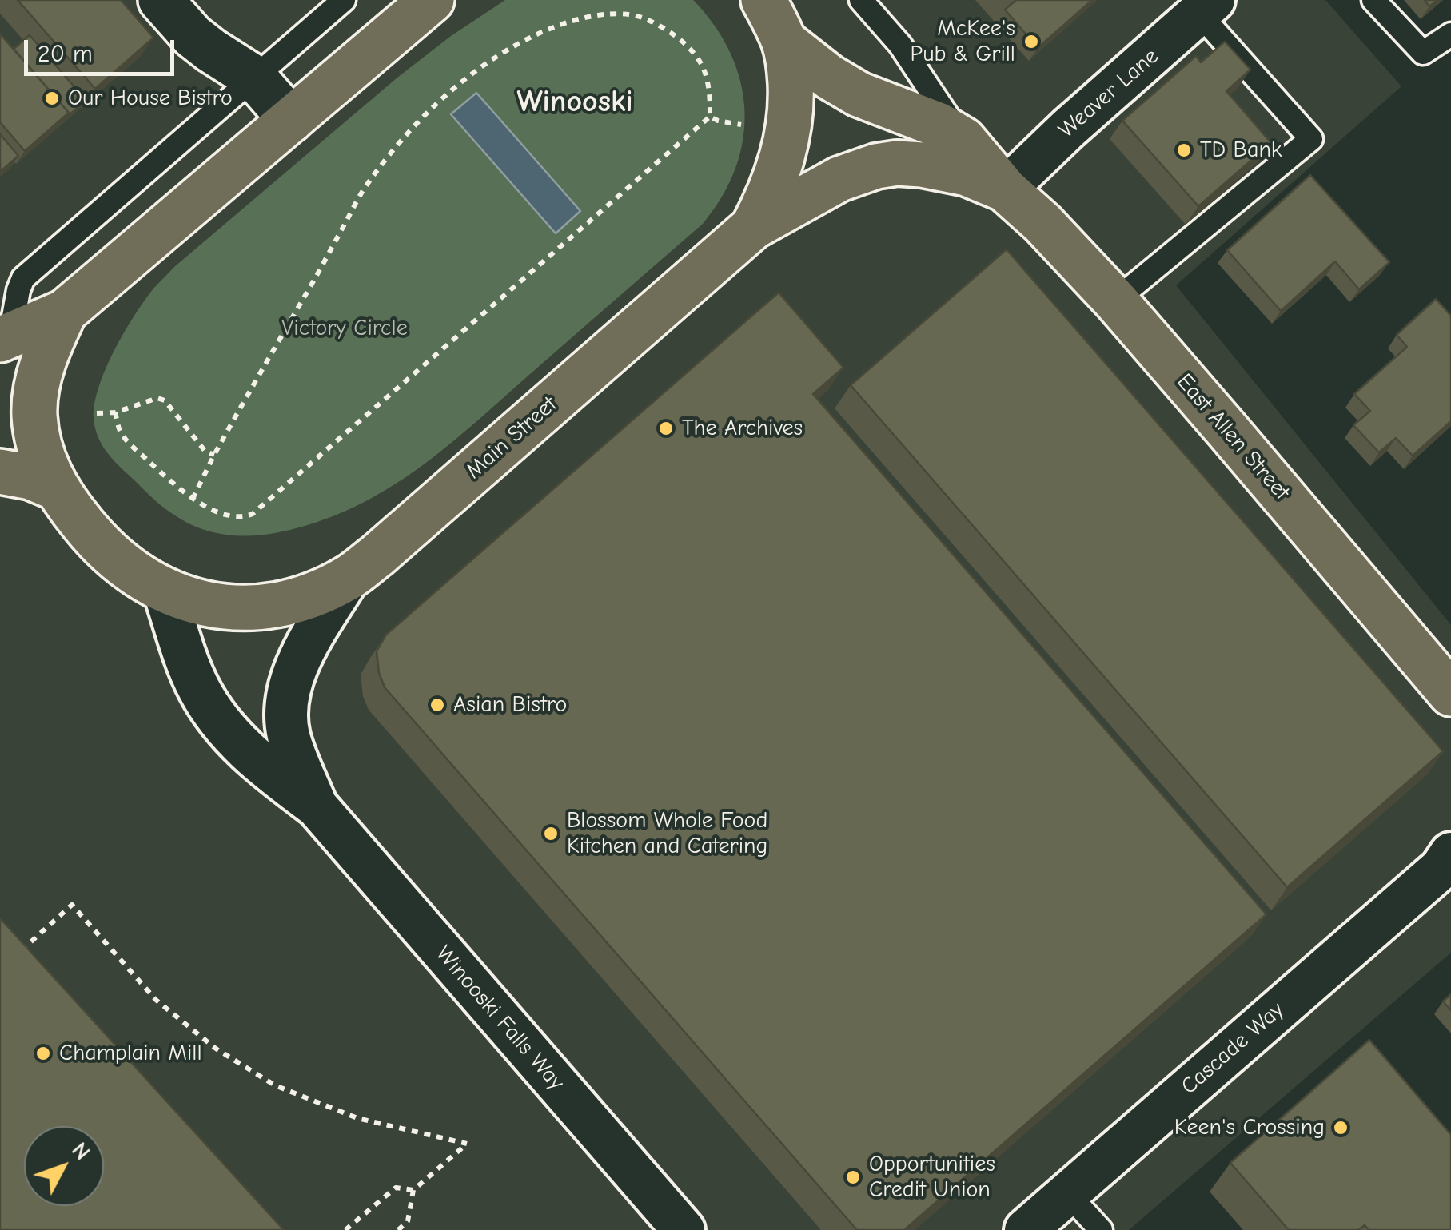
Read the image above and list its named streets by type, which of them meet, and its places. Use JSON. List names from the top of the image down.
{
  "streets": {
    "main road": ["East Allen Street", "Main Street"],
    "street": ["Weaver Lane", "Winooski Falls Way", "Cascade Way"]
  },
  "crossings": [
    ["Weaver Lane", "East Allen Street"],
    ["East Allen Street", "Main Street"],
    ["Main Street", "Winooski Falls Way"]
  ],
  "districts": ["Winooski"],
  "parks": ["Victory Circle"],
  "places": [
    "McKee's Pub & Grill",
    "Our House Bistro",
    "TD Bank",
    "The Archives",
    "Asian Bistro",
    "Blossom Whole Food Kitchen and Catering",
    "Champlain Mill",
    "Keen's Crossing",
    "Opportunities Credit Union"
  ],
  "scale_bar": "20 m",
  "north": "top right"
}
